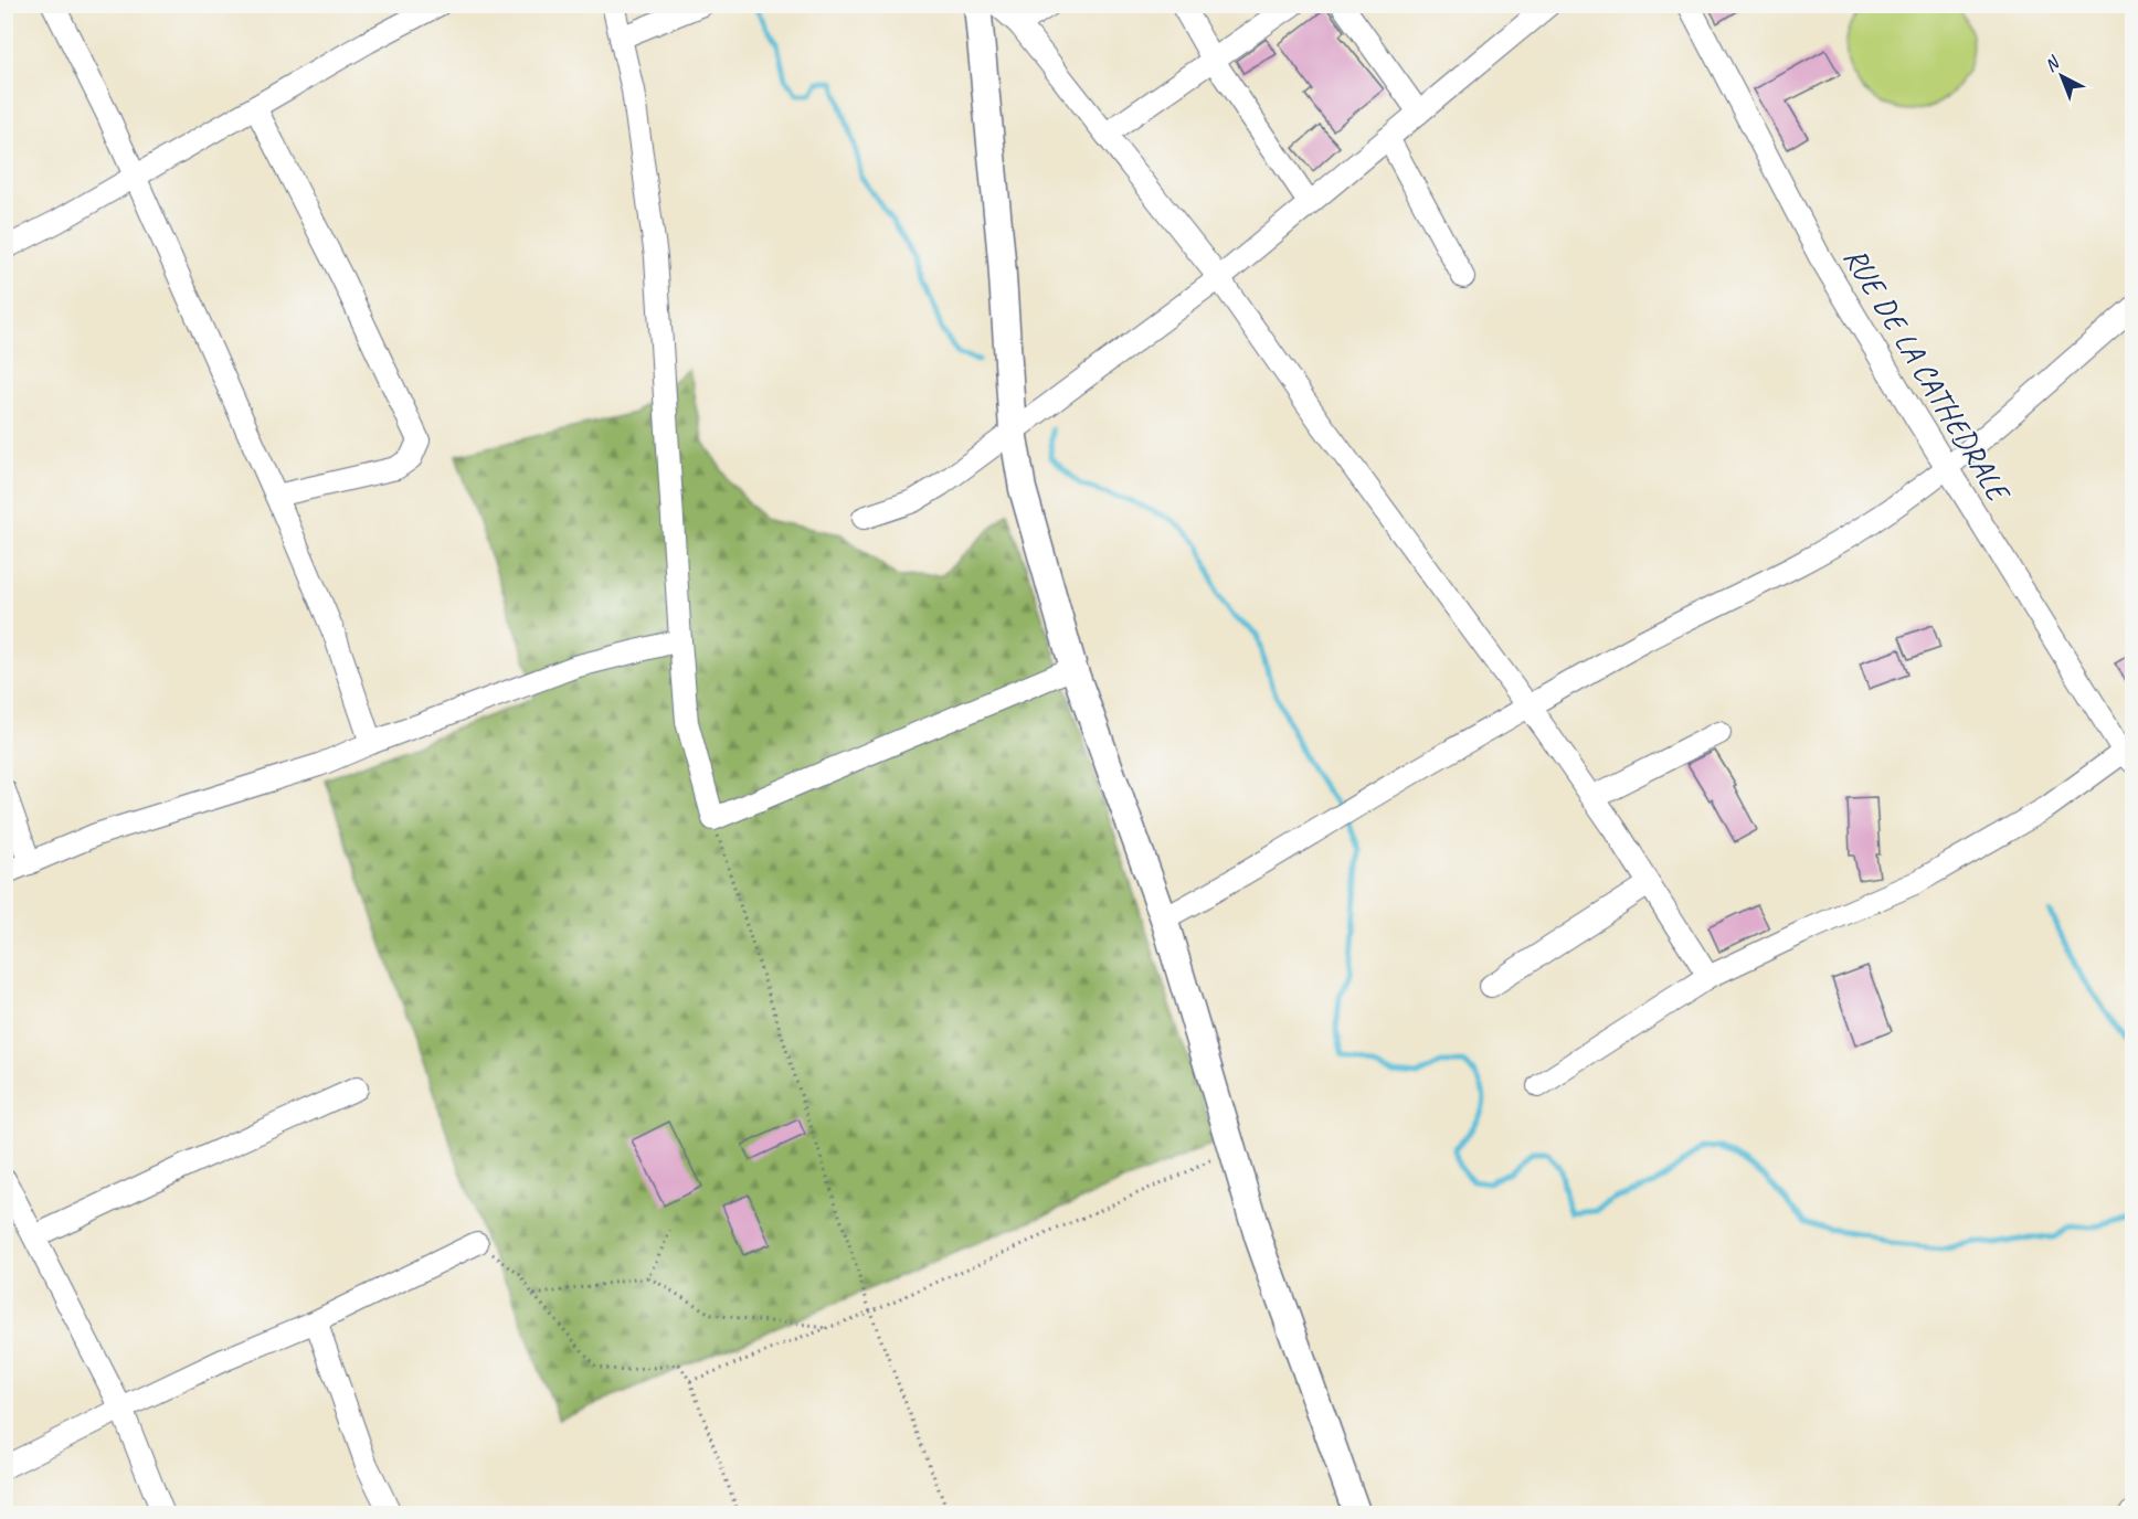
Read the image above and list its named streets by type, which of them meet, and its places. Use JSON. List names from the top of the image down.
{
  "streets": {
    "street": ["RUE DE LA CATHEDRALE"]
  },
  "north": "top left"
}
